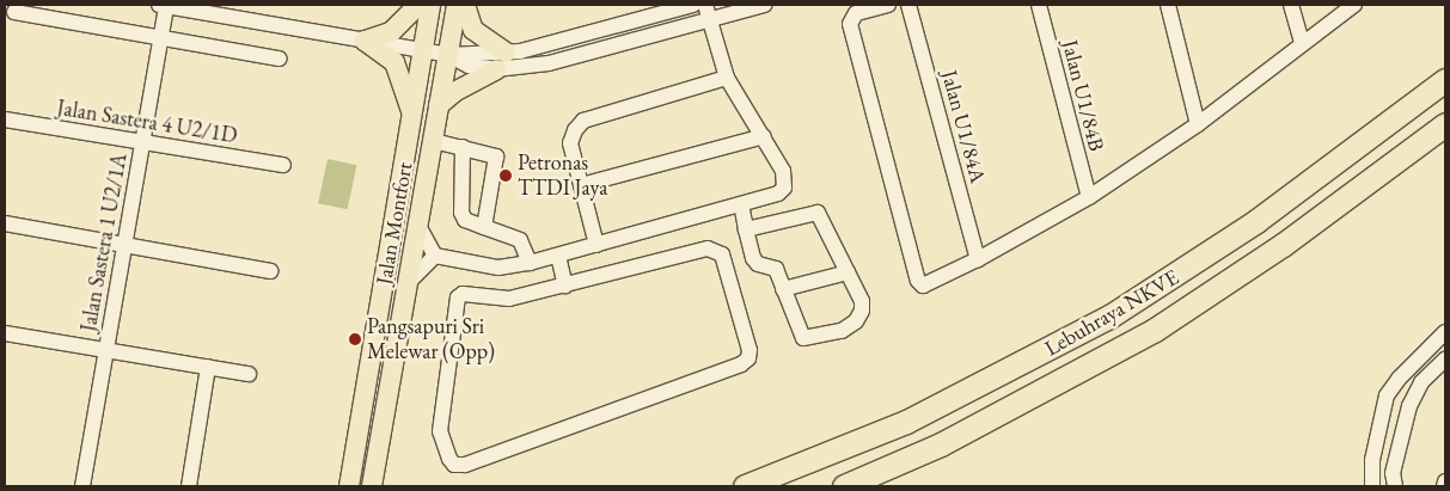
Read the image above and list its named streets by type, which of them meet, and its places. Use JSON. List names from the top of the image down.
{
  "streets": {
    "highway": ["Lebuhraya NKVE"],
    "main road": ["Jalan Montfort"],
    "street": [
      "Jalan U1/84B",
      "Jalan Sastera 4 U2/1D",
      "Jalan U1/84A",
      "Jalan Sastera 1 U2/1A"
    ]
  },
  "crossings": [
    ["Jalan Sastera 4 U2/1D", "Jalan Sastera 1 U2/1A"]
  ],
  "places": ["Petronas TTDI Jaya", "Pangsapuri Sri Melewar (Opp)"]
}
